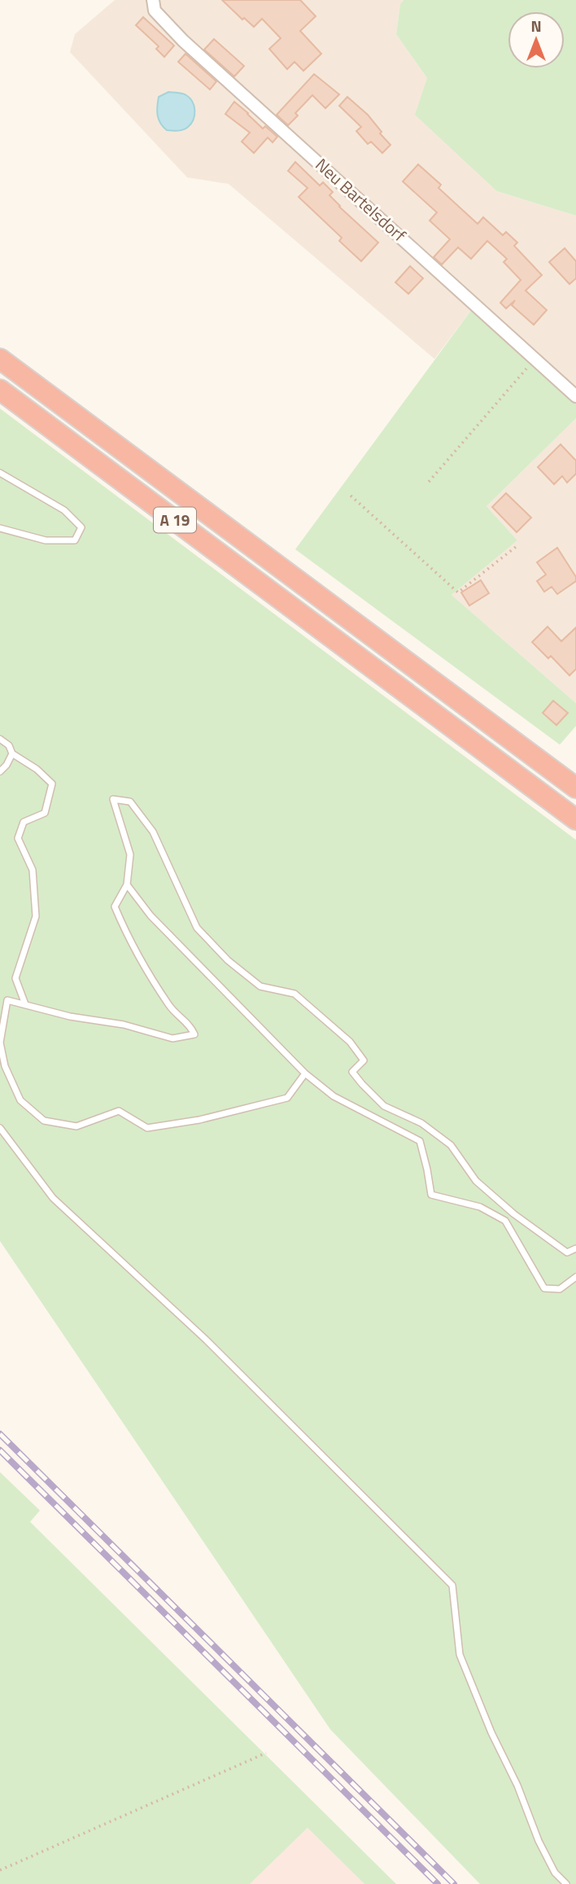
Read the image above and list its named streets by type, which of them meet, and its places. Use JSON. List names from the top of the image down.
{
  "streets": {
    "highway": ["A 19"],
    "street": ["Neu Bartelsdorf"]
  },
  "north": "top"
}
